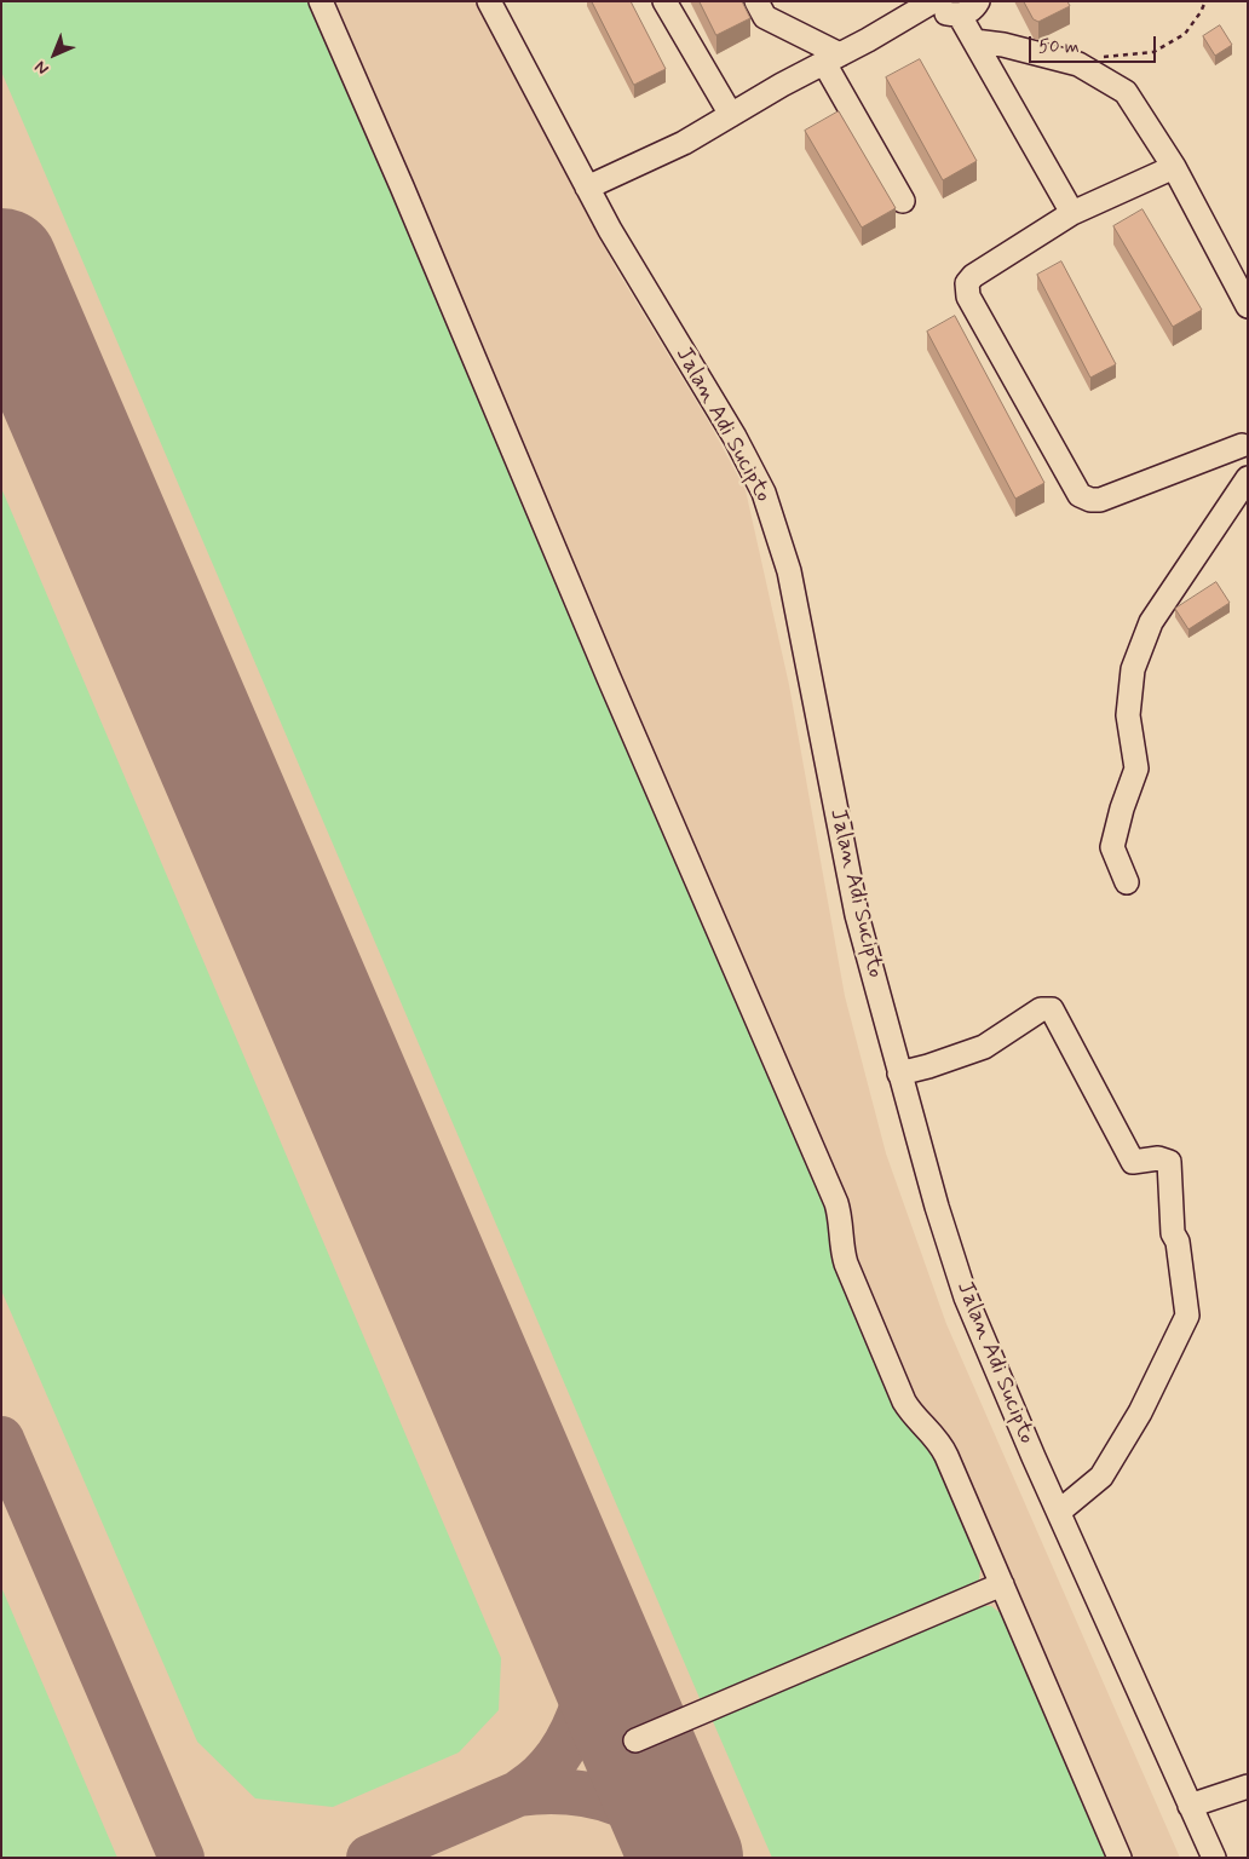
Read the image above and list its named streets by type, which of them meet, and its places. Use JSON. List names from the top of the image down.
{
  "streets": {
    "street": ["Jalan Adi Sucipto"]
  },
  "scale_bar": "50 m",
  "north": "bottom left"
}
